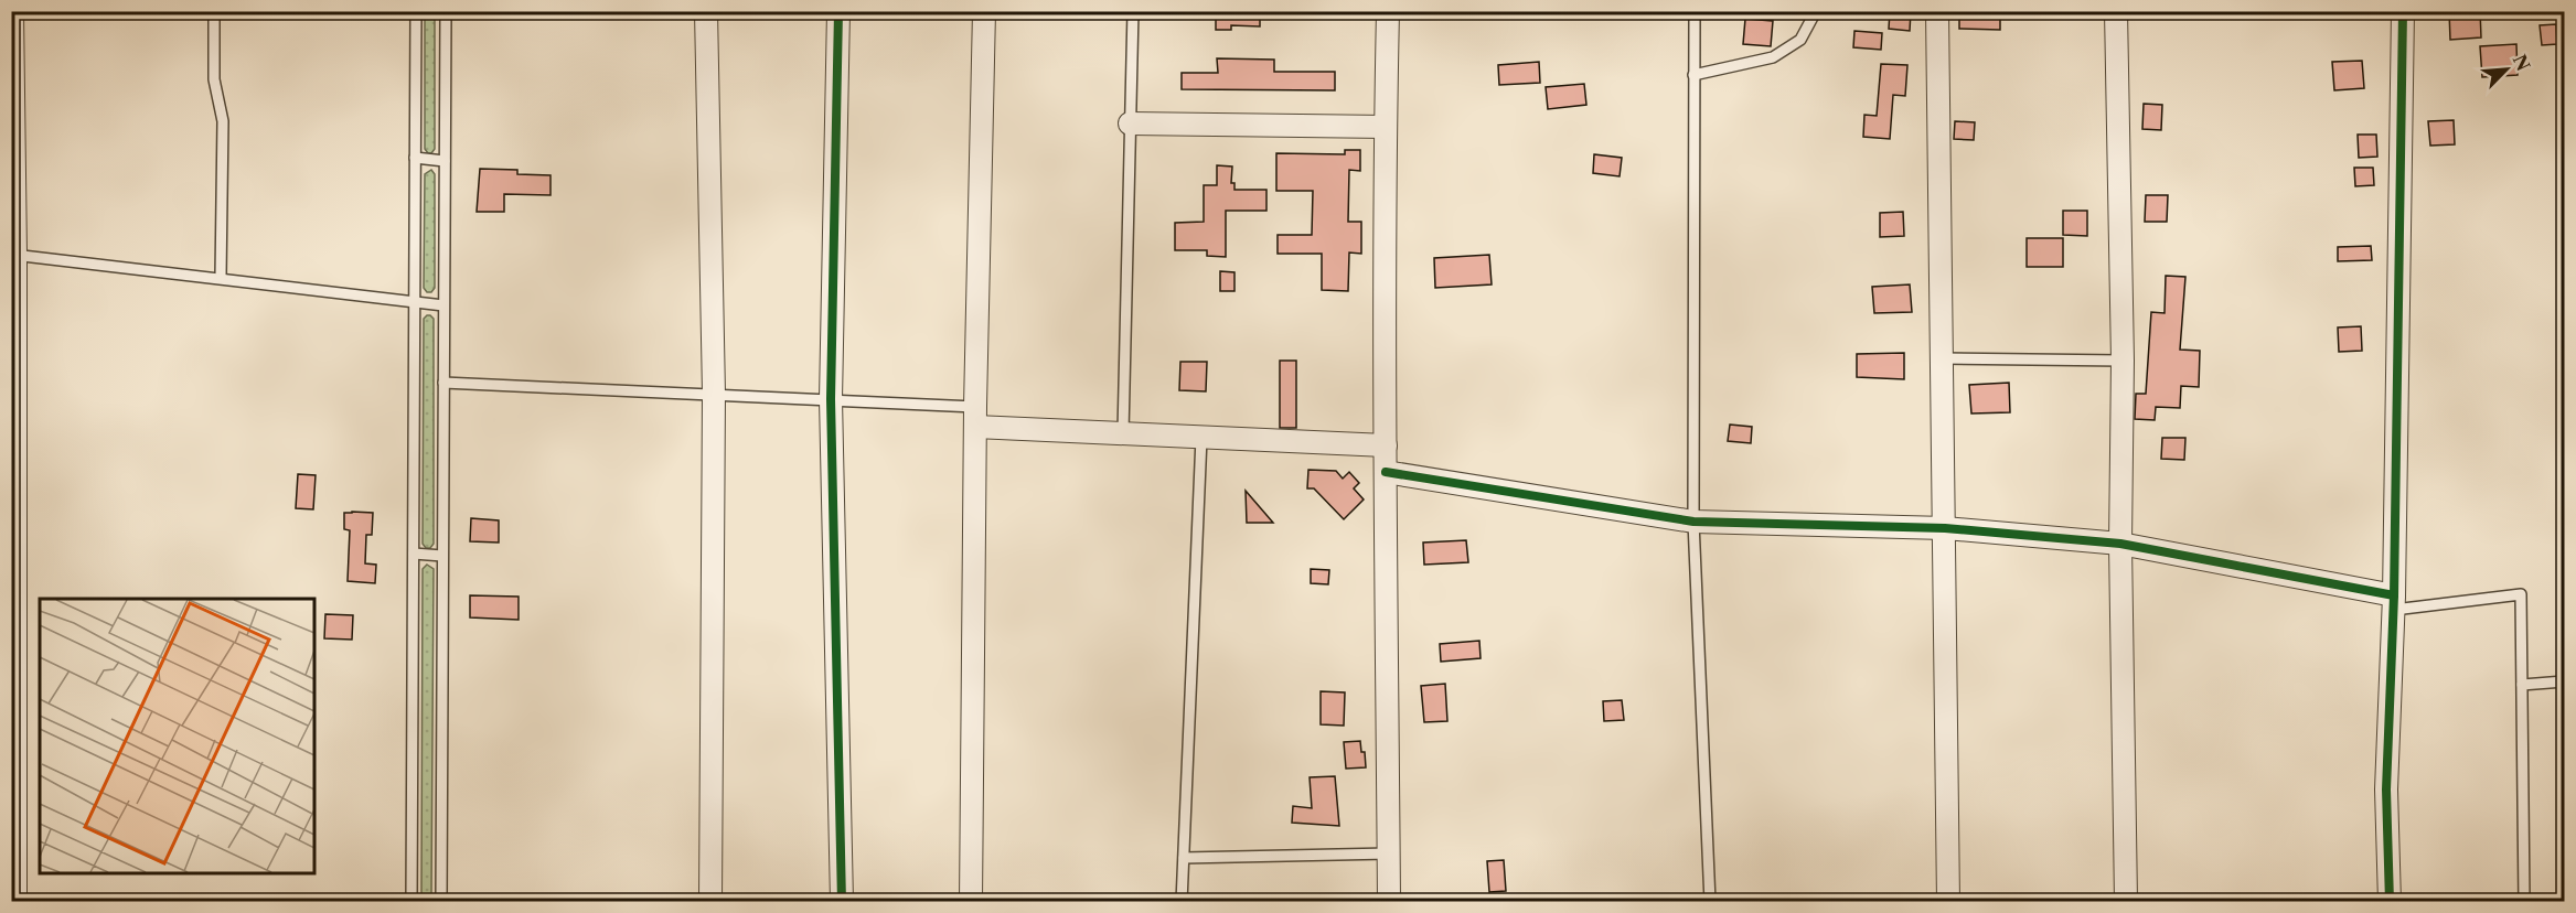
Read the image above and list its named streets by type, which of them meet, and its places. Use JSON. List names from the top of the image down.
{
  "north": "top right"
}
